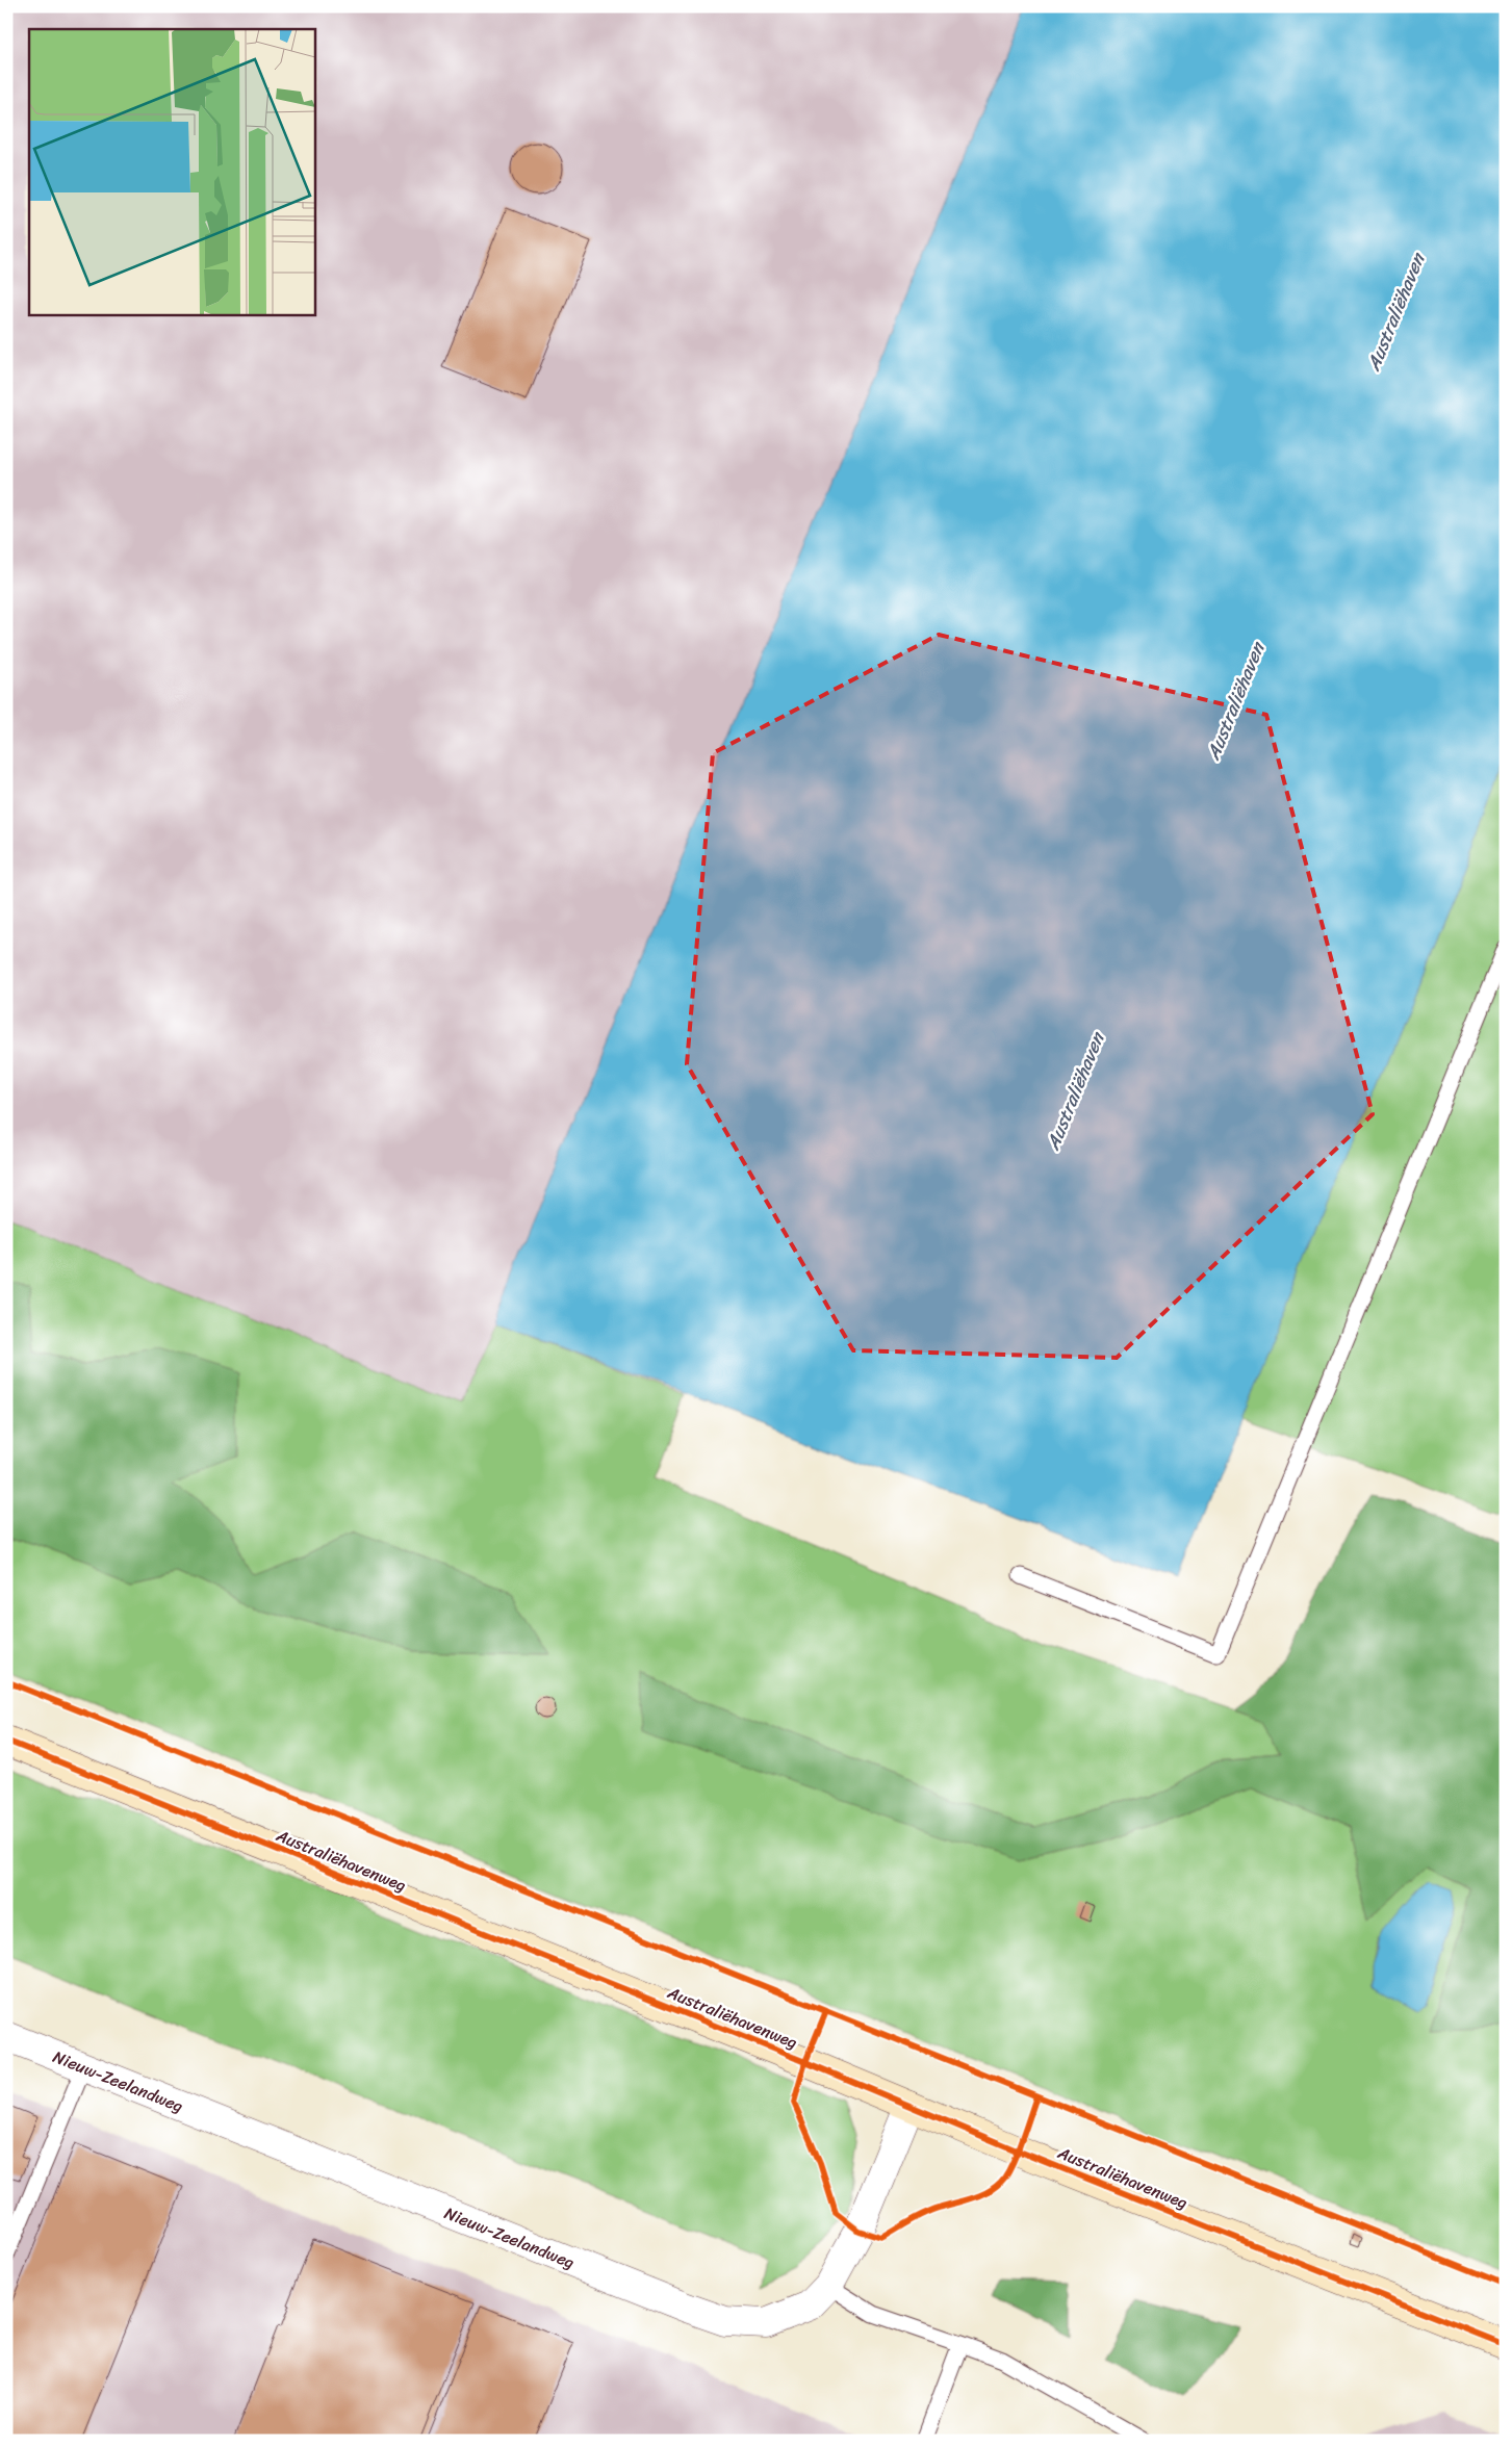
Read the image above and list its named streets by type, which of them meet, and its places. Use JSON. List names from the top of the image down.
{
  "streets": {
    "street": ["Australiëhavenweg", "Nieuw-Zeelandweg"]
  },
  "crossings": [
    ["Australiëhavenweg", "Nieuw-Zeelandweg"]
  ],
  "water": ["Australiëhaven"]
}
